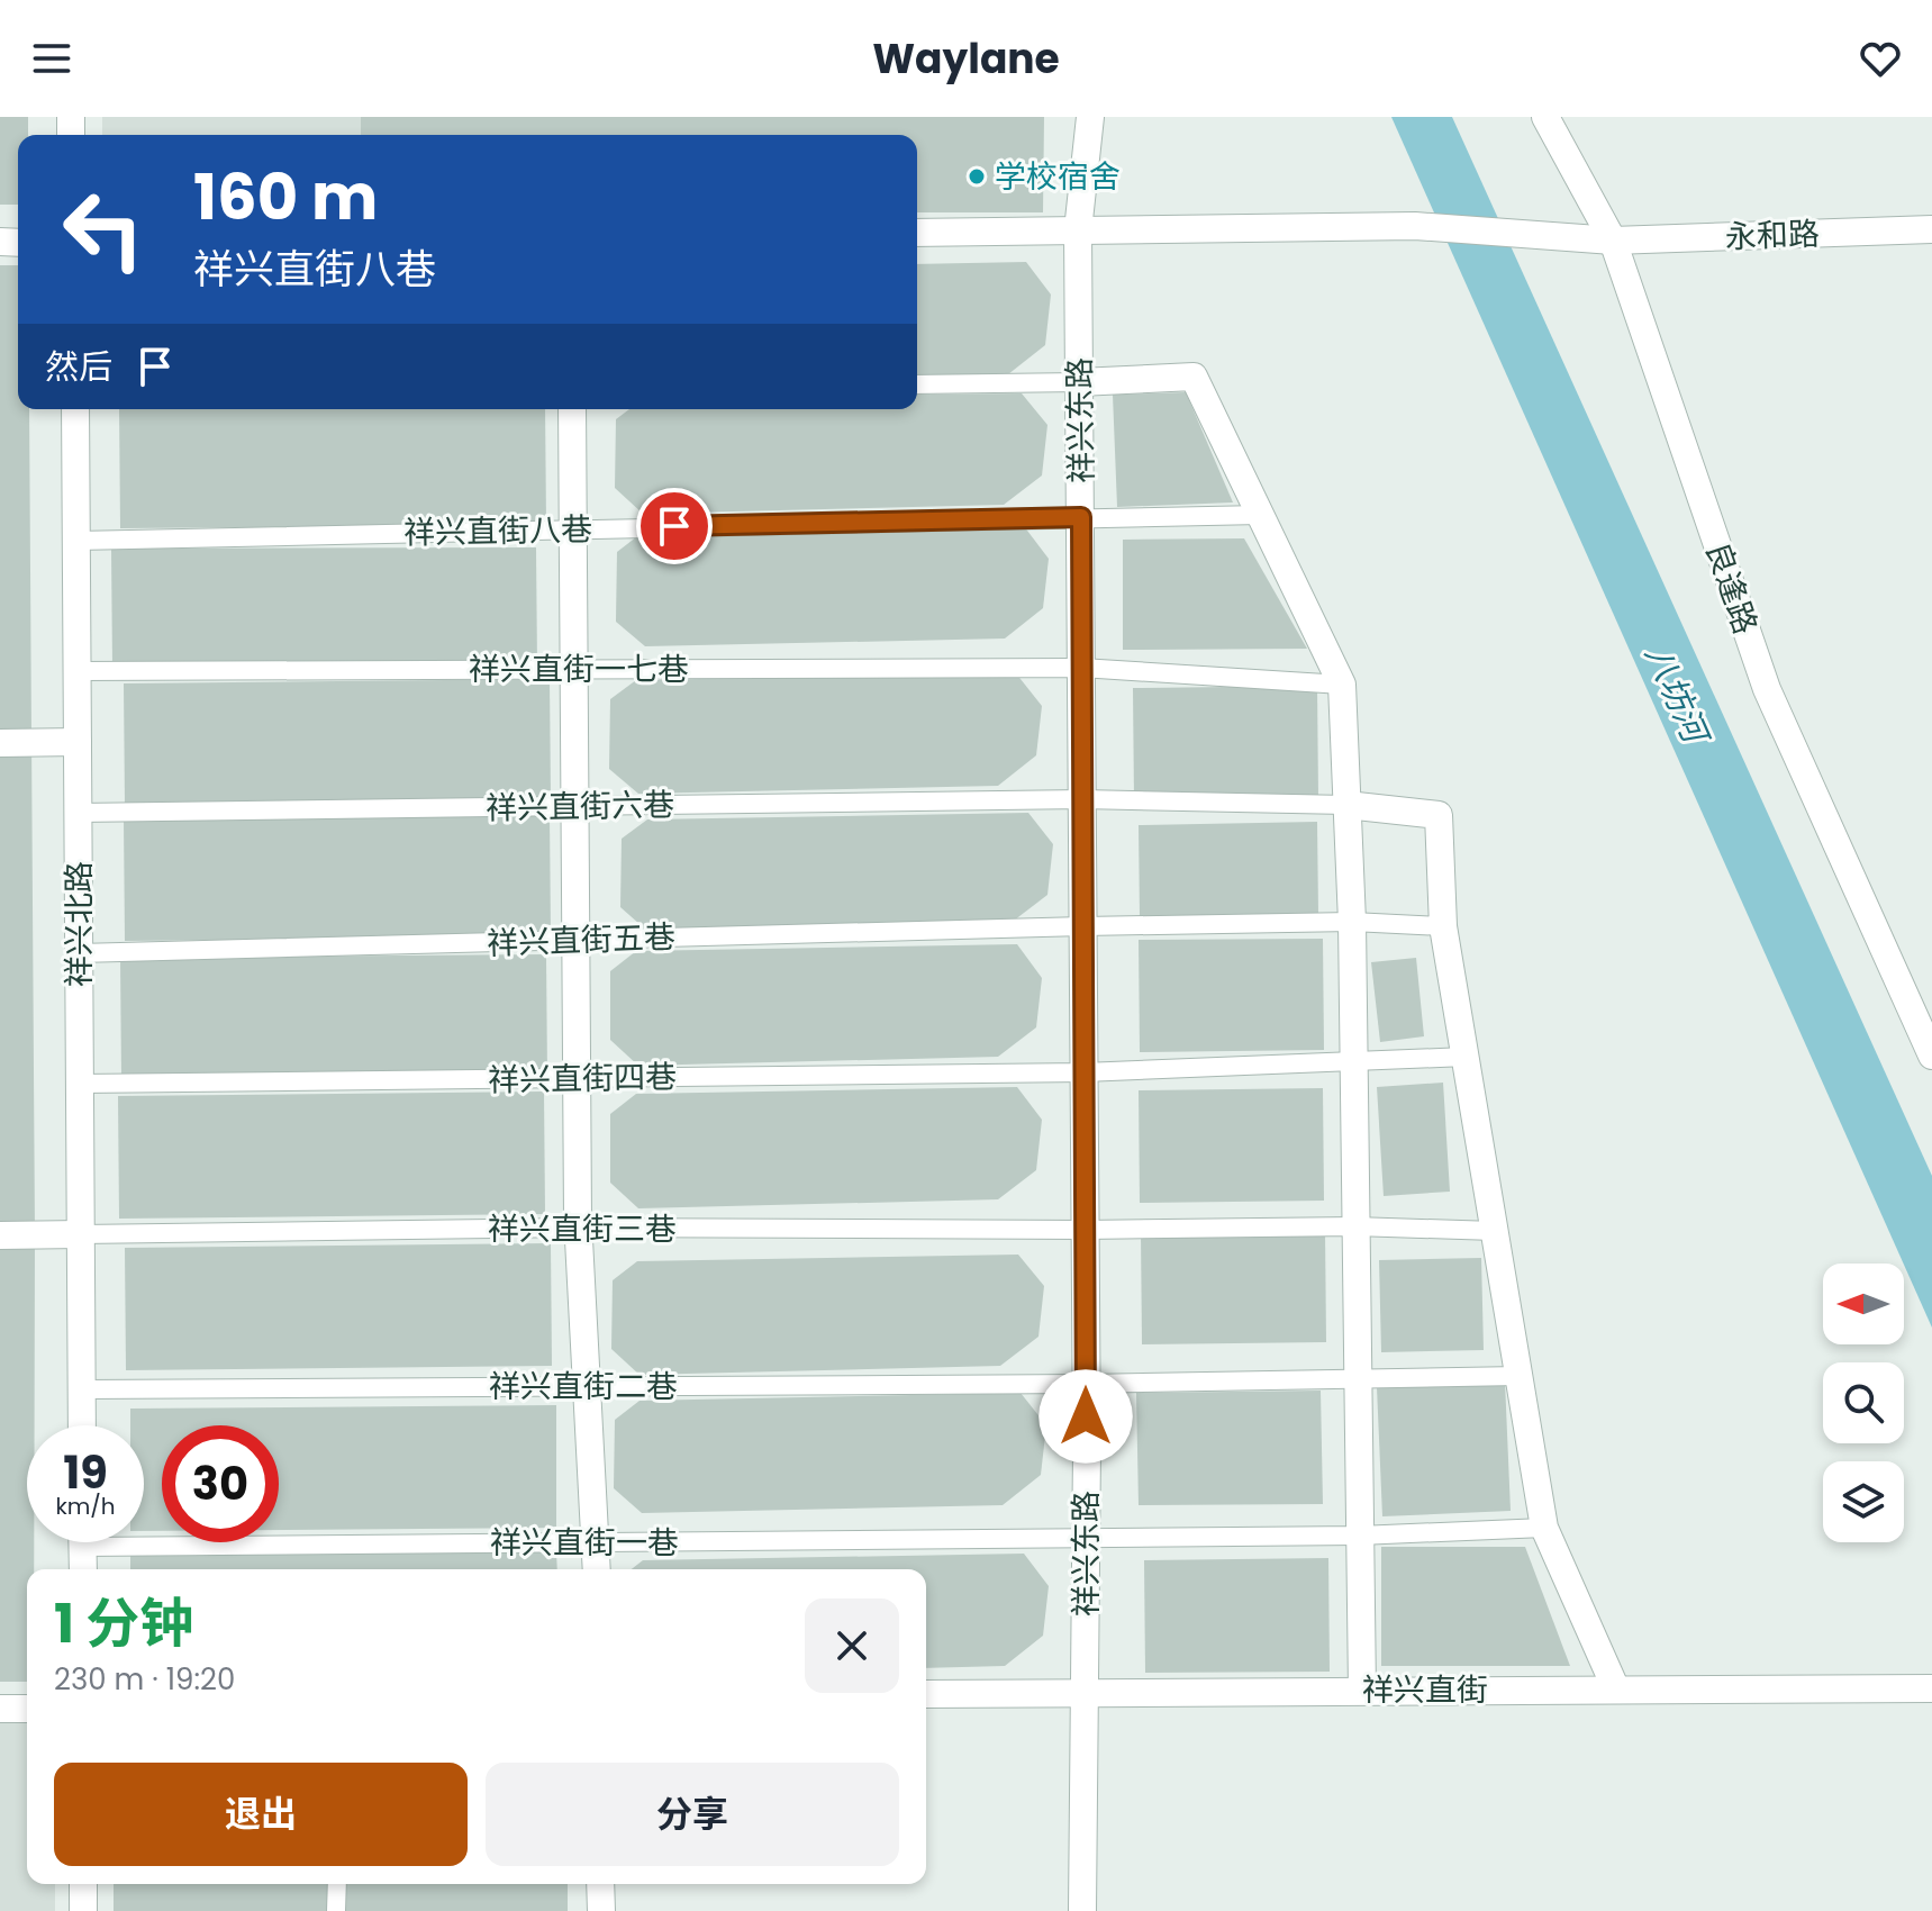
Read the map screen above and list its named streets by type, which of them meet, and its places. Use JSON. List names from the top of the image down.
{
  "streets": {
    "street": [
      "永和路",
      "祥兴东路",
      "良逢路",
      "祥兴北路",
      "祥兴直街"
    ],
    "lane": [
      "祥兴直街八巷",
      "祥兴直街一七巷",
      "祥兴直街六巷",
      "祥兴直街五巷",
      "祥兴直街四巷",
      "祥兴直街三巷",
      "祥兴直街二巷",
      "祥兴直街一巷"
    ]
  },
  "crossings": [
    ["永和路", "祥兴东路"],
    ["永和路", "良逢路"],
    ["祥兴东路", "祥兴直街八巷"],
    ["祥兴东路", "祥兴直街一七巷"],
    ["祥兴东路", "祥兴直街六巷"],
    ["祥兴东路", "祥兴直街五巷"],
    ["祥兴东路", "祥兴直街四巷"],
    ["祥兴东路", "祥兴直街三巷"],
    ["祥兴东路", "祥兴直街二巷"],
    ["祥兴东路", "祥兴直街一巷"],
    ["祥兴东路", "祥兴直街"],
    ["祥兴直街八巷", "祥兴北路"],
    ["祥兴直街一七巷", "祥兴北路"],
    ["祥兴直街六巷", "祥兴北路"],
    ["祥兴北路", "祥兴直街五巷"],
    ["祥兴北路", "祥兴直街四巷"],
    ["祥兴北路", "祥兴直街三巷"],
    ["祥兴北路", "祥兴直街二巷"]
  ],
  "water": ["八坊河"],
  "places": ["学校宿舍"],
  "north": "left",
  "page": {
    "header": "Waylane",
    "turn": ["160 m", "祥兴直街八巷"],
    "then": "然后",
    "speed": "19 km/h",
    "limit": "30",
    "heading": ["1 分钟", "230 m · 19:20"],
    "buttons": ["退出", "分享"]
  }
}
